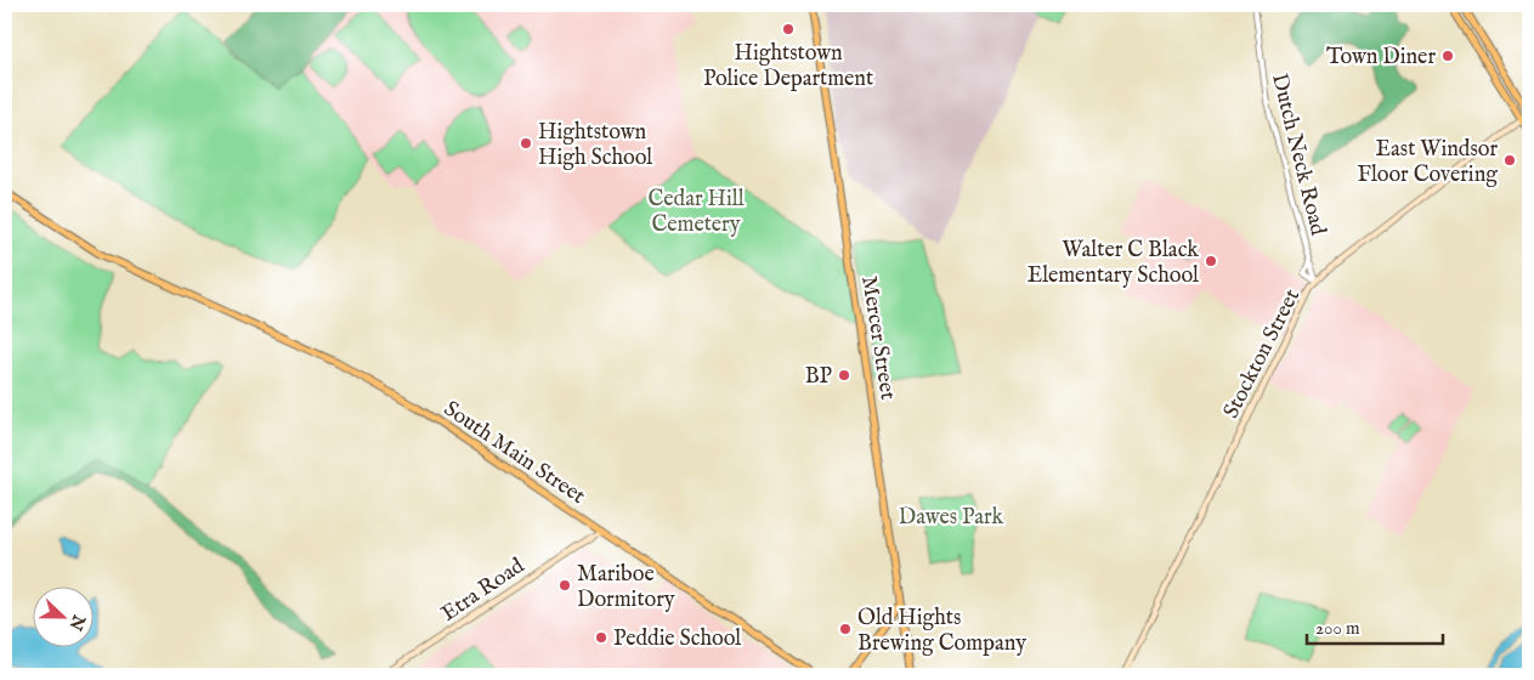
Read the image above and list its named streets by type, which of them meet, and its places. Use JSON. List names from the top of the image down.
{
  "streets": {
    "main road": [
      "Mercer Street",
      "Stockton Street",
      "South Main Street",
      "Etra Road"
    ],
    "street": ["Dutch Neck Road"]
  },
  "crossings": [
    ["Dutch Neck Road", "Stockton Street"],
    ["South Main Street", "Etra Road"]
  ],
  "parks": ["Cedar Hill Cemetery", "Dawes Park"],
  "places": [
    "Hightstown Police Department",
    "Town Diner",
    "Hightstown High School",
    "East Windsor Floor Covering",
    "Walter C Black Elementary School",
    "BP",
    "Mariboe Dormitory",
    "Old Hights Brewing Company",
    "Peddie School"
  ],
  "scale_bar": "200 m",
  "north": "right"
}
